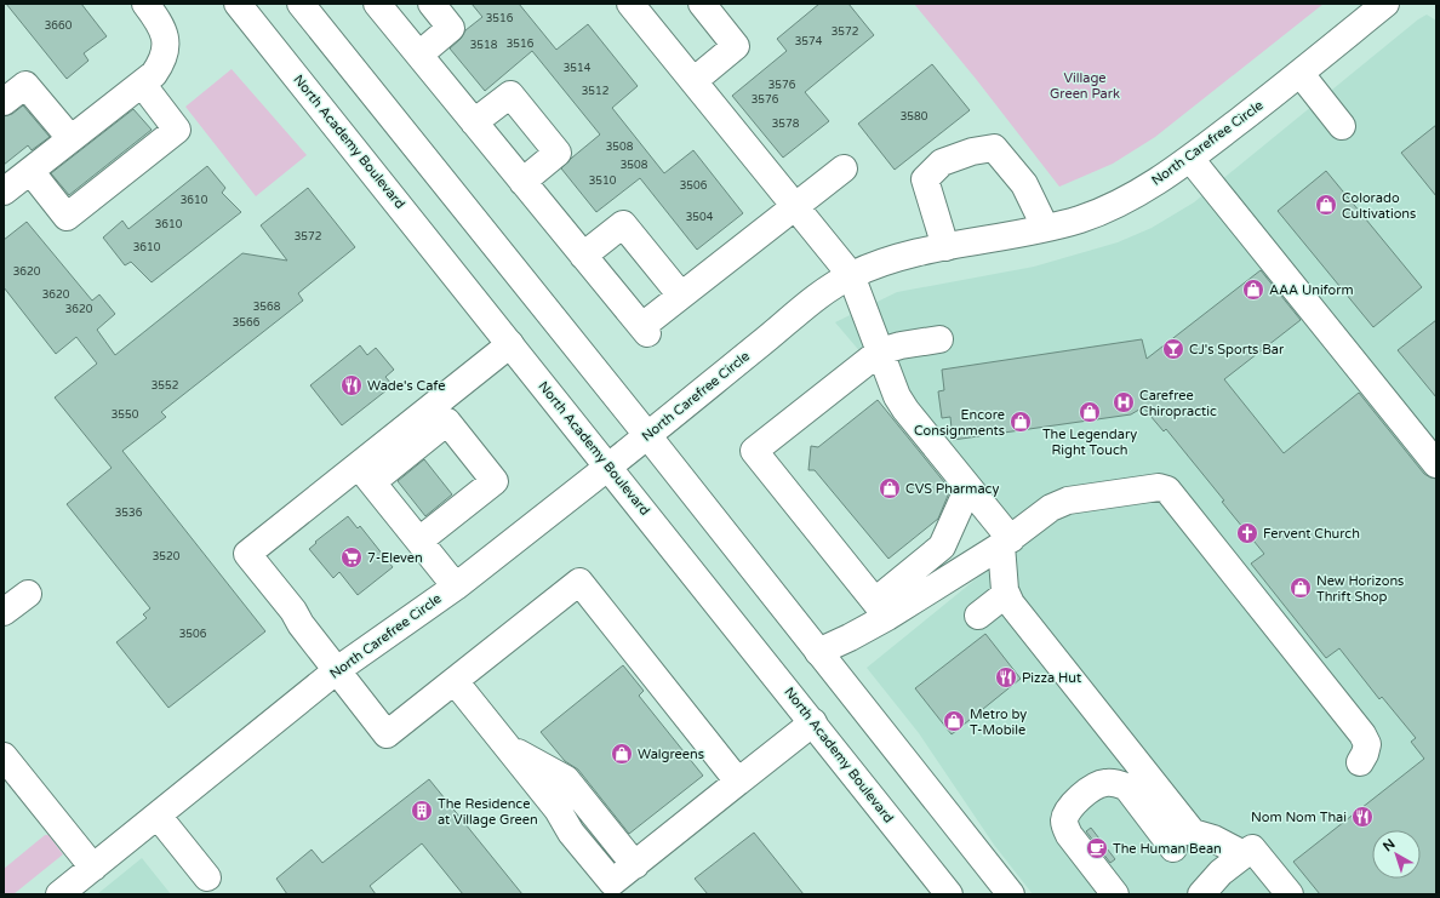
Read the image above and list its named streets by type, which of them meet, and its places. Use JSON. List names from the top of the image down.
{
  "streets": {
    "main road": ["North Academy Boulevard", "North Carefree Circle"]
  },
  "crossings": [
    ["North Academy Boulevard", "North Carefree Circle"]
  ],
  "parks": ["Village Green Park"],
  "places": {
    "shop": [
      "Colorado Cultivations",
      "AAA Uniform",
      "The Legendary Right Touch",
      "Encore Consignments",
      "CVS Pharmacy",
      "New Horizons Thrift Shop",
      "Metro by T-Mobile",
      "Walgreens"
    ],
    "bar": ["CJ's Sports Bar"],
    "restaurant": ["Wade's Cafe", "Pizza Hut", "Nom Nom Thai"],
    "hospital": ["Carefree Chiropractic"],
    "church": ["Fervent Church"],
    "supermarket": ["7-Eleven"],
    "building": ["The Residence at Village Green"],
    "cafe": ["The Human Bean"]
  },
  "house_numbers": [
    "3516",
    "3660",
    "3572",
    "3574",
    "3516",
    "3518",
    "3514",
    "3576",
    "3512",
    "3576",
    "3580",
    "3578",
    "3508",
    "3508",
    "3510",
    "3506",
    "3610",
    "3504",
    "3610",
    "3572",
    "3610",
    "3620",
    "3620",
    "3568",
    "3620",
    "3566",
    "3552",
    "3550",
    "3536",
    "3520",
    "3506"
  ],
  "north": "top left"
}
